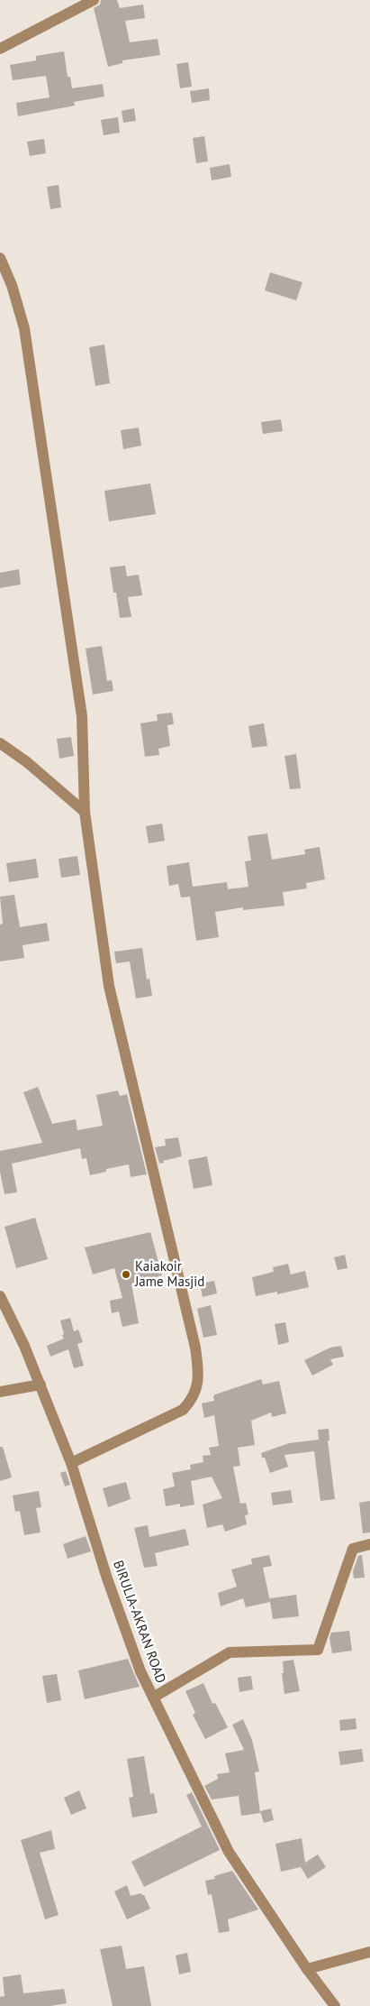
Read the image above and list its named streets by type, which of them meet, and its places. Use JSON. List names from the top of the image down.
{
  "streets": {
    "street": ["BIRULIA-AKRAN ROAD"]
  },
  "places": ["Kaiakoir Jame Masjid"]
}
